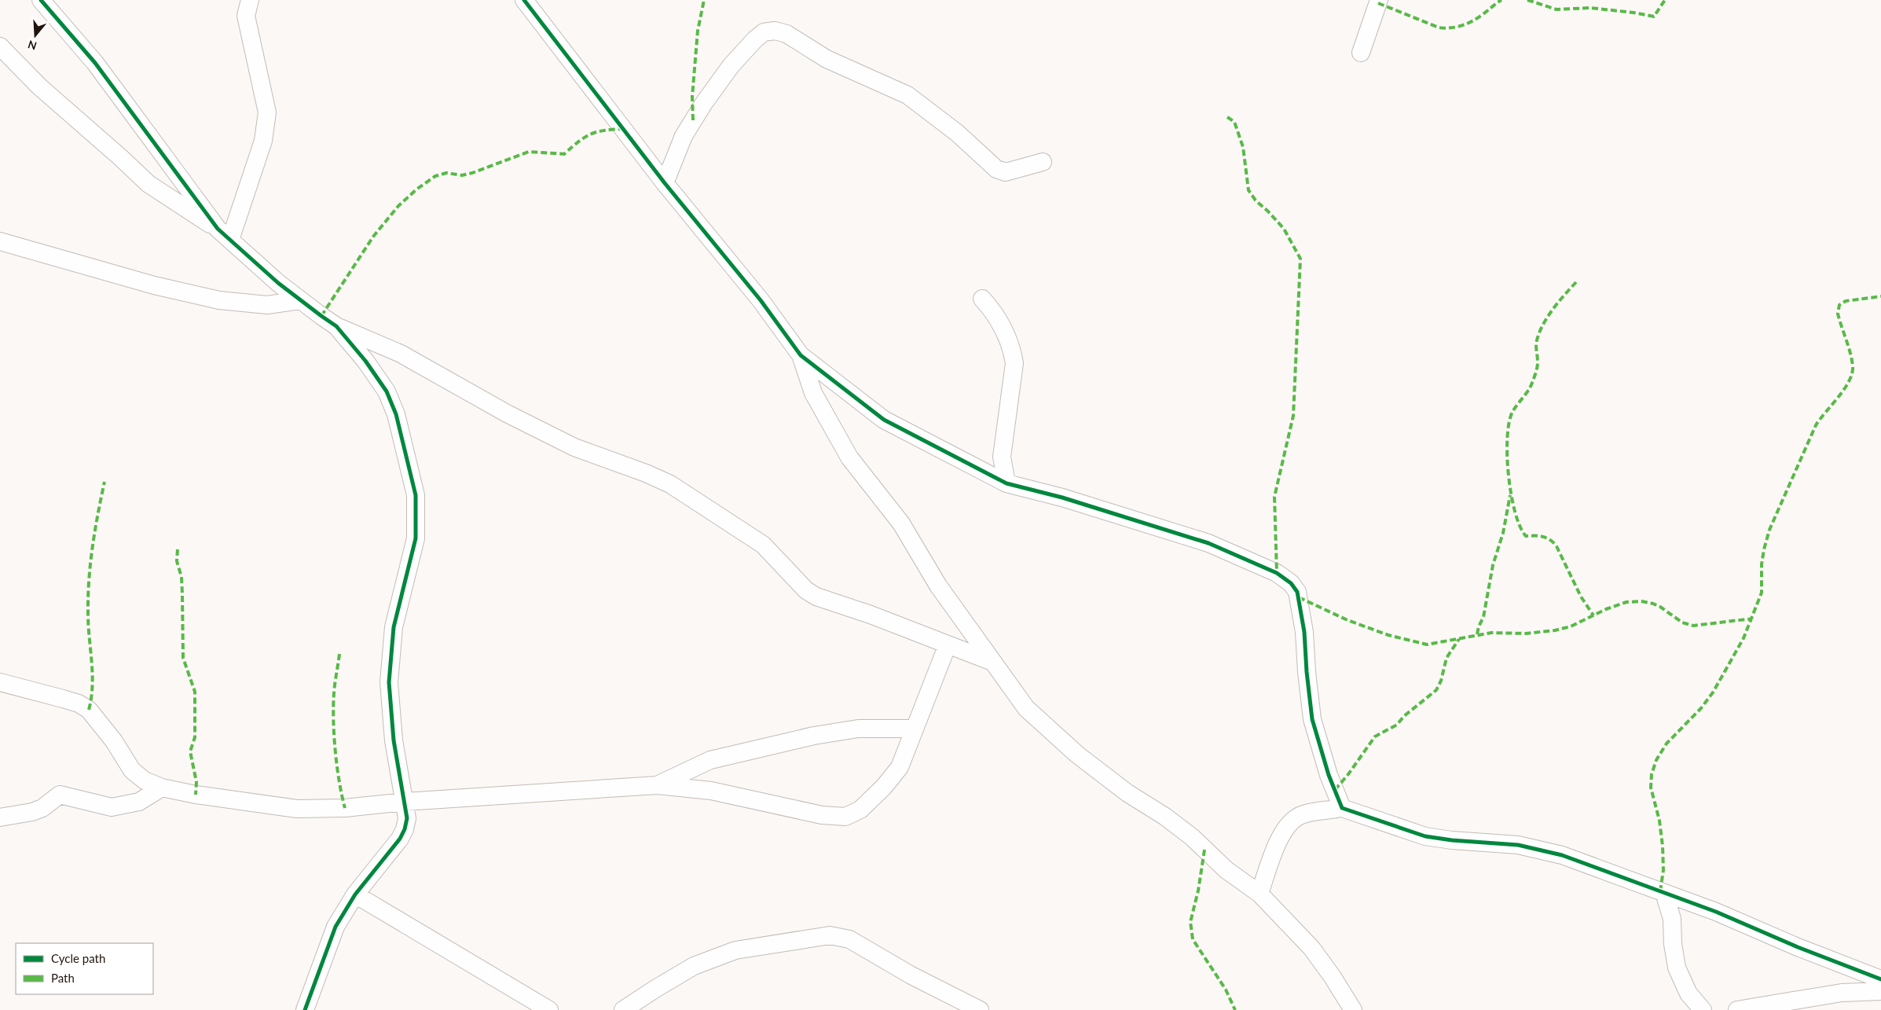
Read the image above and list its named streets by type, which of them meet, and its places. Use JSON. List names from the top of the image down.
{
  "legend": ["Cycle path", "Path"],
  "north": "bottom"
}
